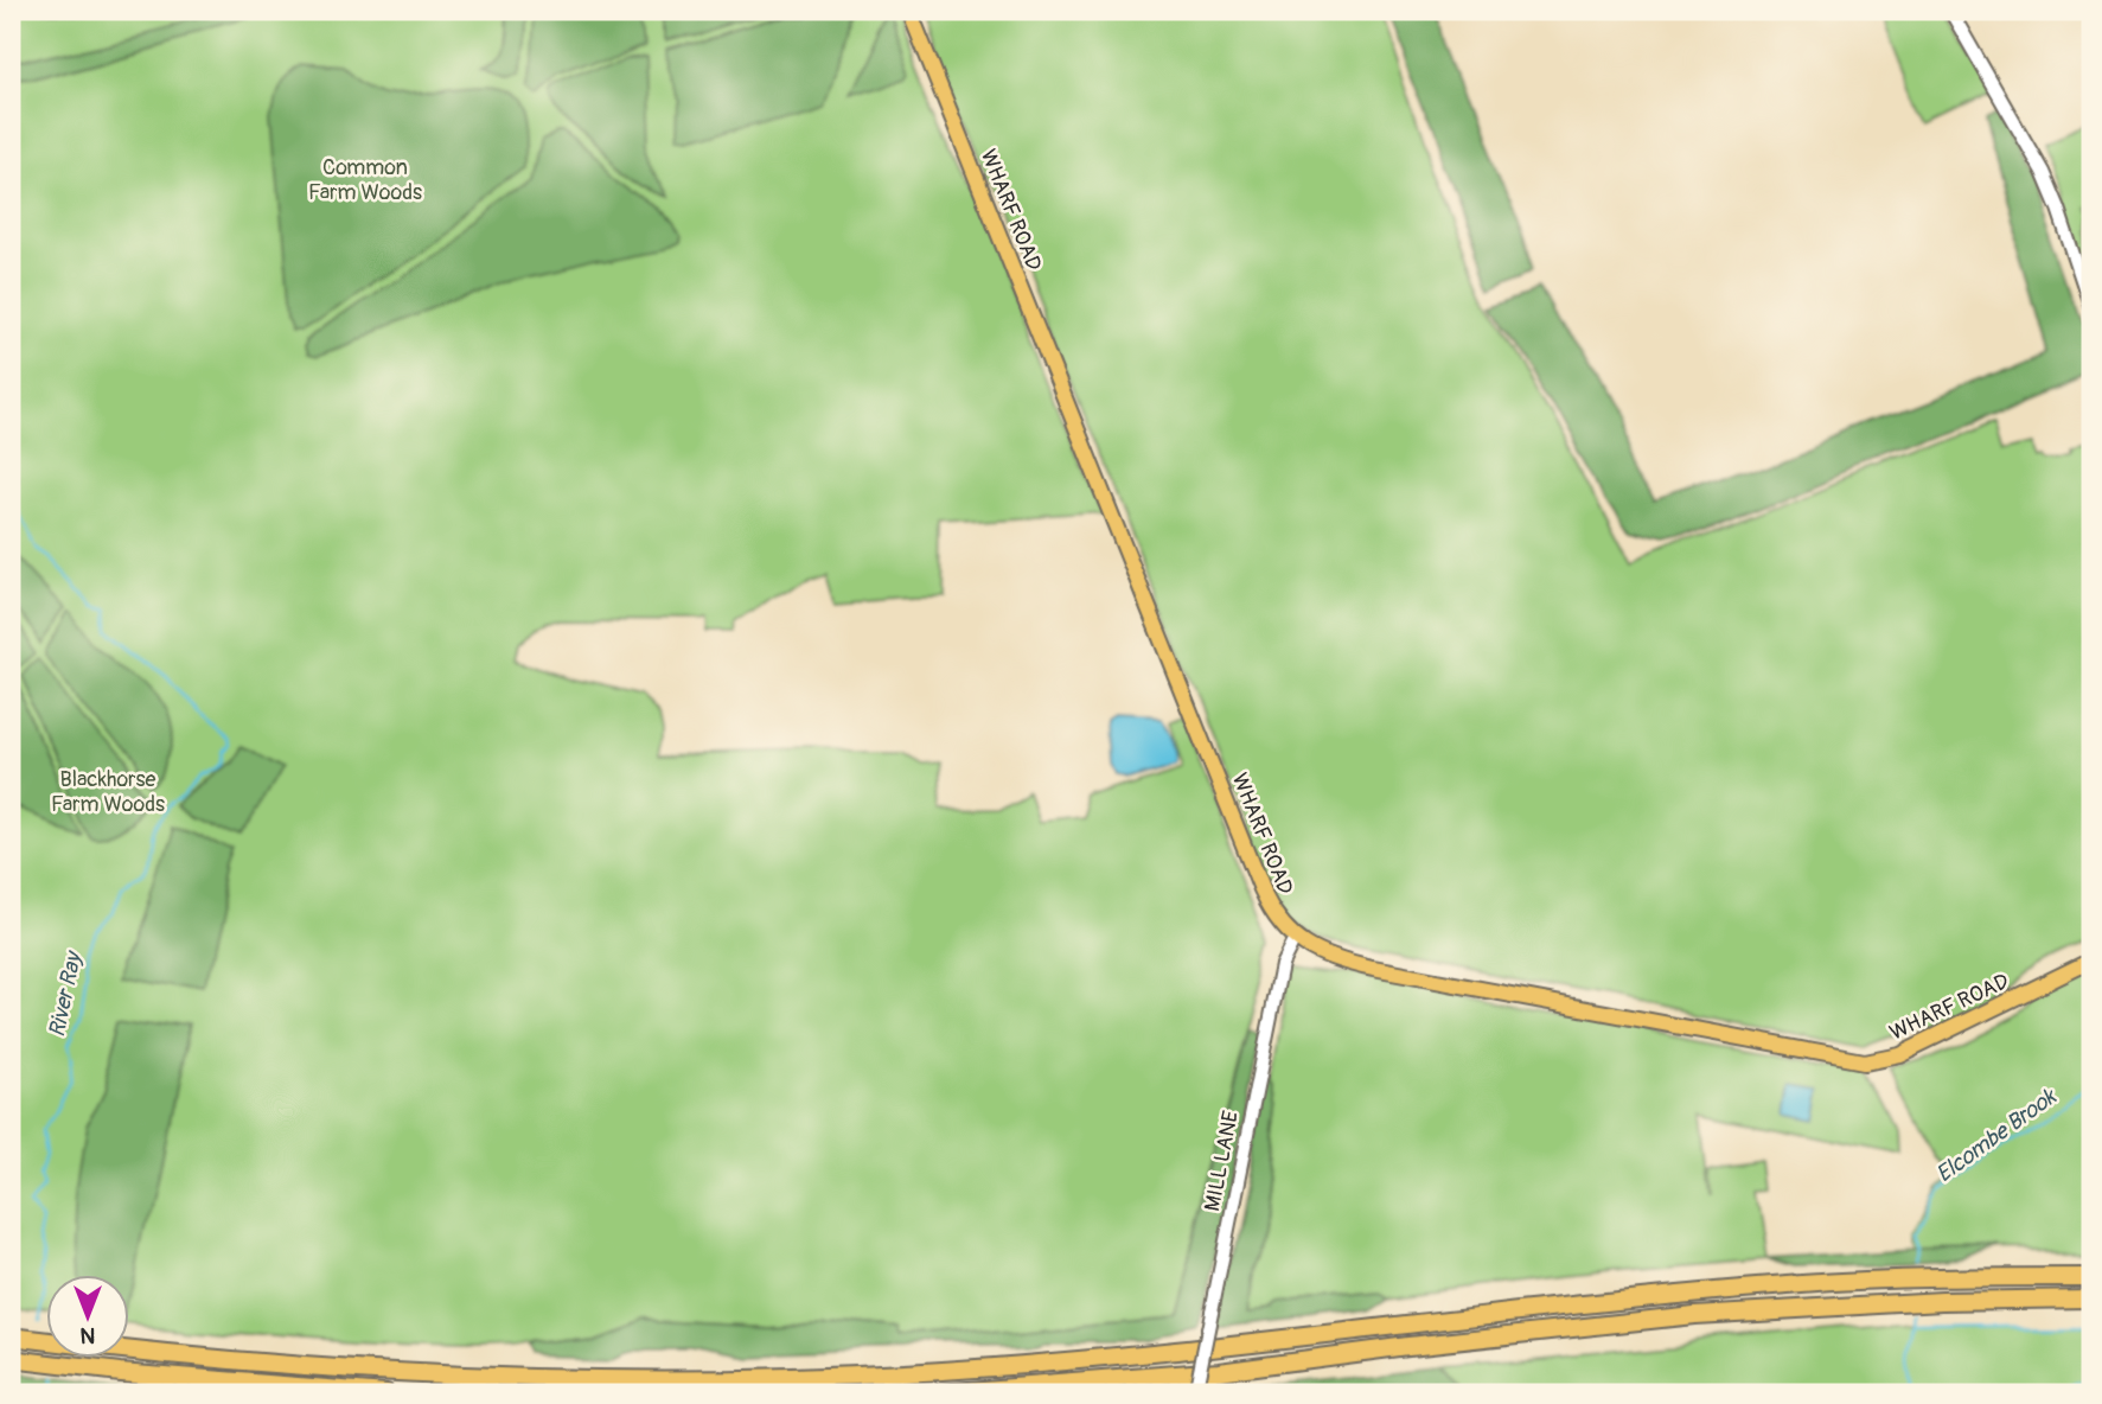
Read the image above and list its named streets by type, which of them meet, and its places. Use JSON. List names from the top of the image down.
{
  "streets": {
    "main road": ["WHARF ROAD"],
    "street": ["MILL LANE"]
  },
  "crossings": [
    ["WHARF ROAD", "MILL LANE"]
  ],
  "water": ["River Ray", "Elcombe Brook"],
  "parks": ["Common Farm Woods", "Blackhorse Farm Woods"],
  "north": "bottom"
}
